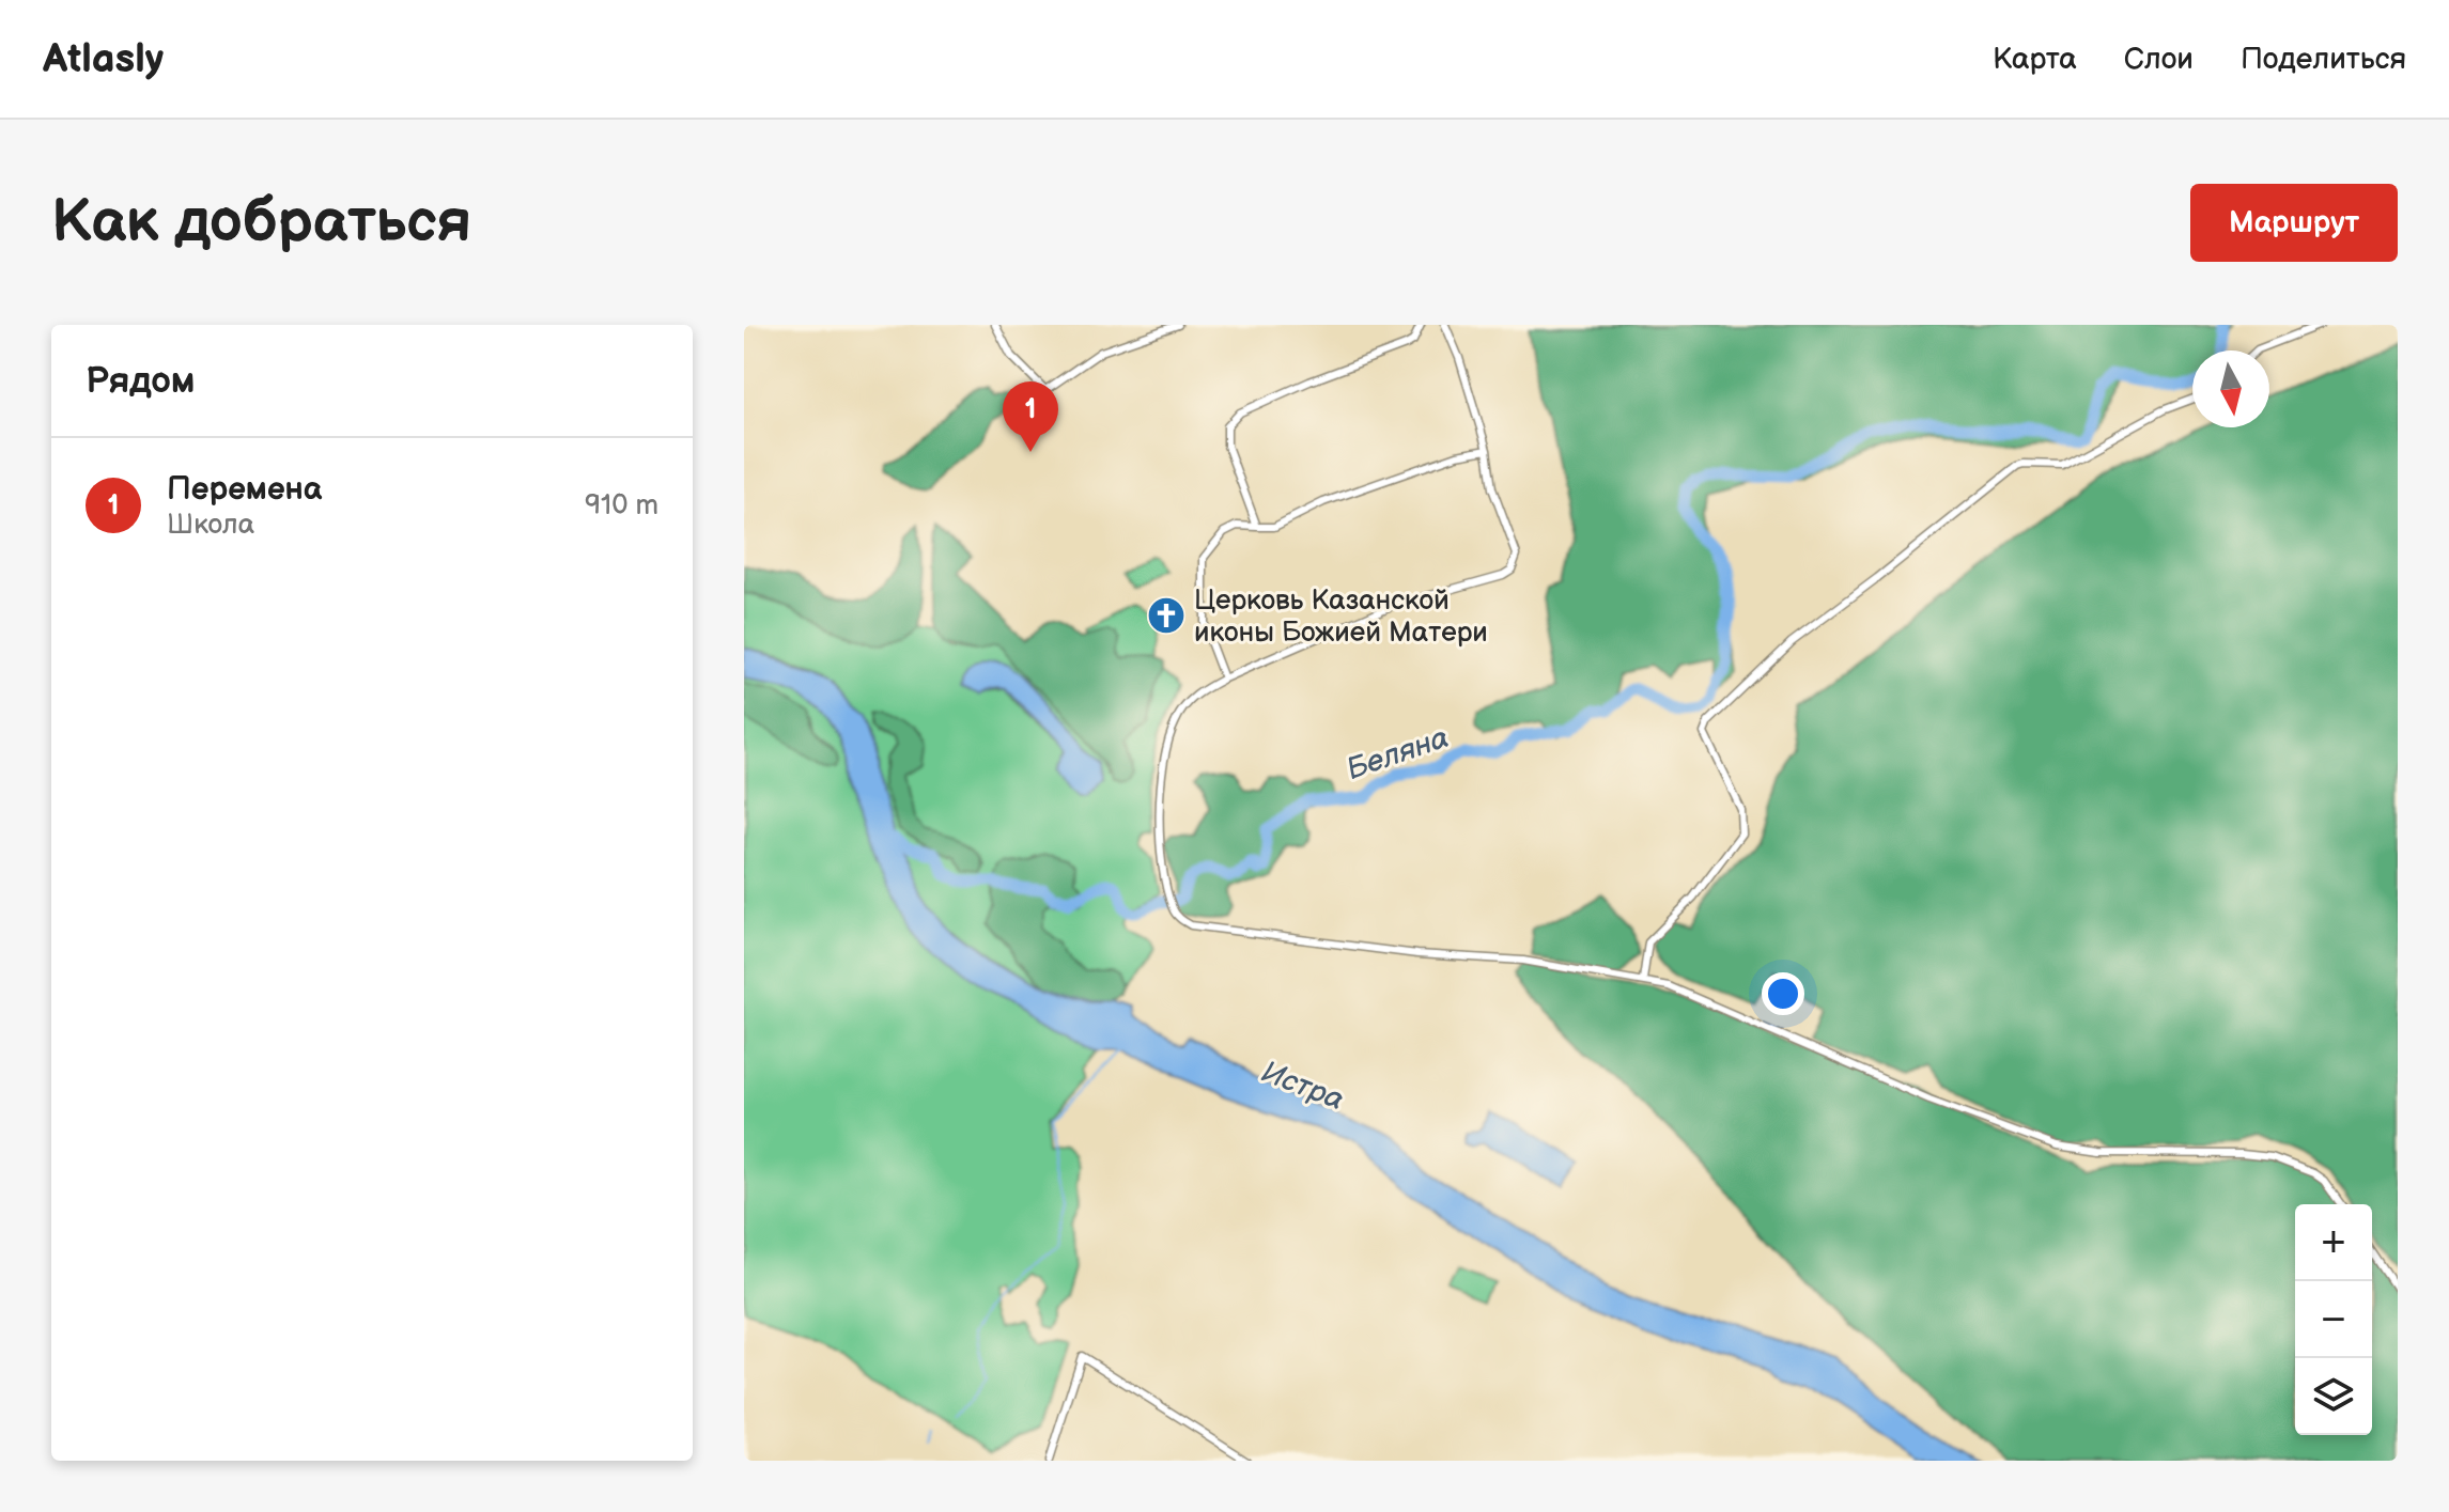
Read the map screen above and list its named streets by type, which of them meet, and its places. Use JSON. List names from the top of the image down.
{
  "water": ["Беляна", "Истра"],
  "places": {
    "church": ["Церковь Казанской иконы Божией Матери"]
  },
  "north": "bottom",
  "page": {
    "header": "Atlasly",
    "nav": ["Карта", "Слои", "Поделиться"],
    "buttons": "Маршрут",
    "title": "Как добраться",
    "heading": "Рядом",
    "pins": "1",
    "list": [
      {
        "mark": "1",
        "name": "Перемена",
        "note": "Школа",
        "value": "910 m"
      }
    ],
    "map_buttons": ["+", "−"]
  }
}
